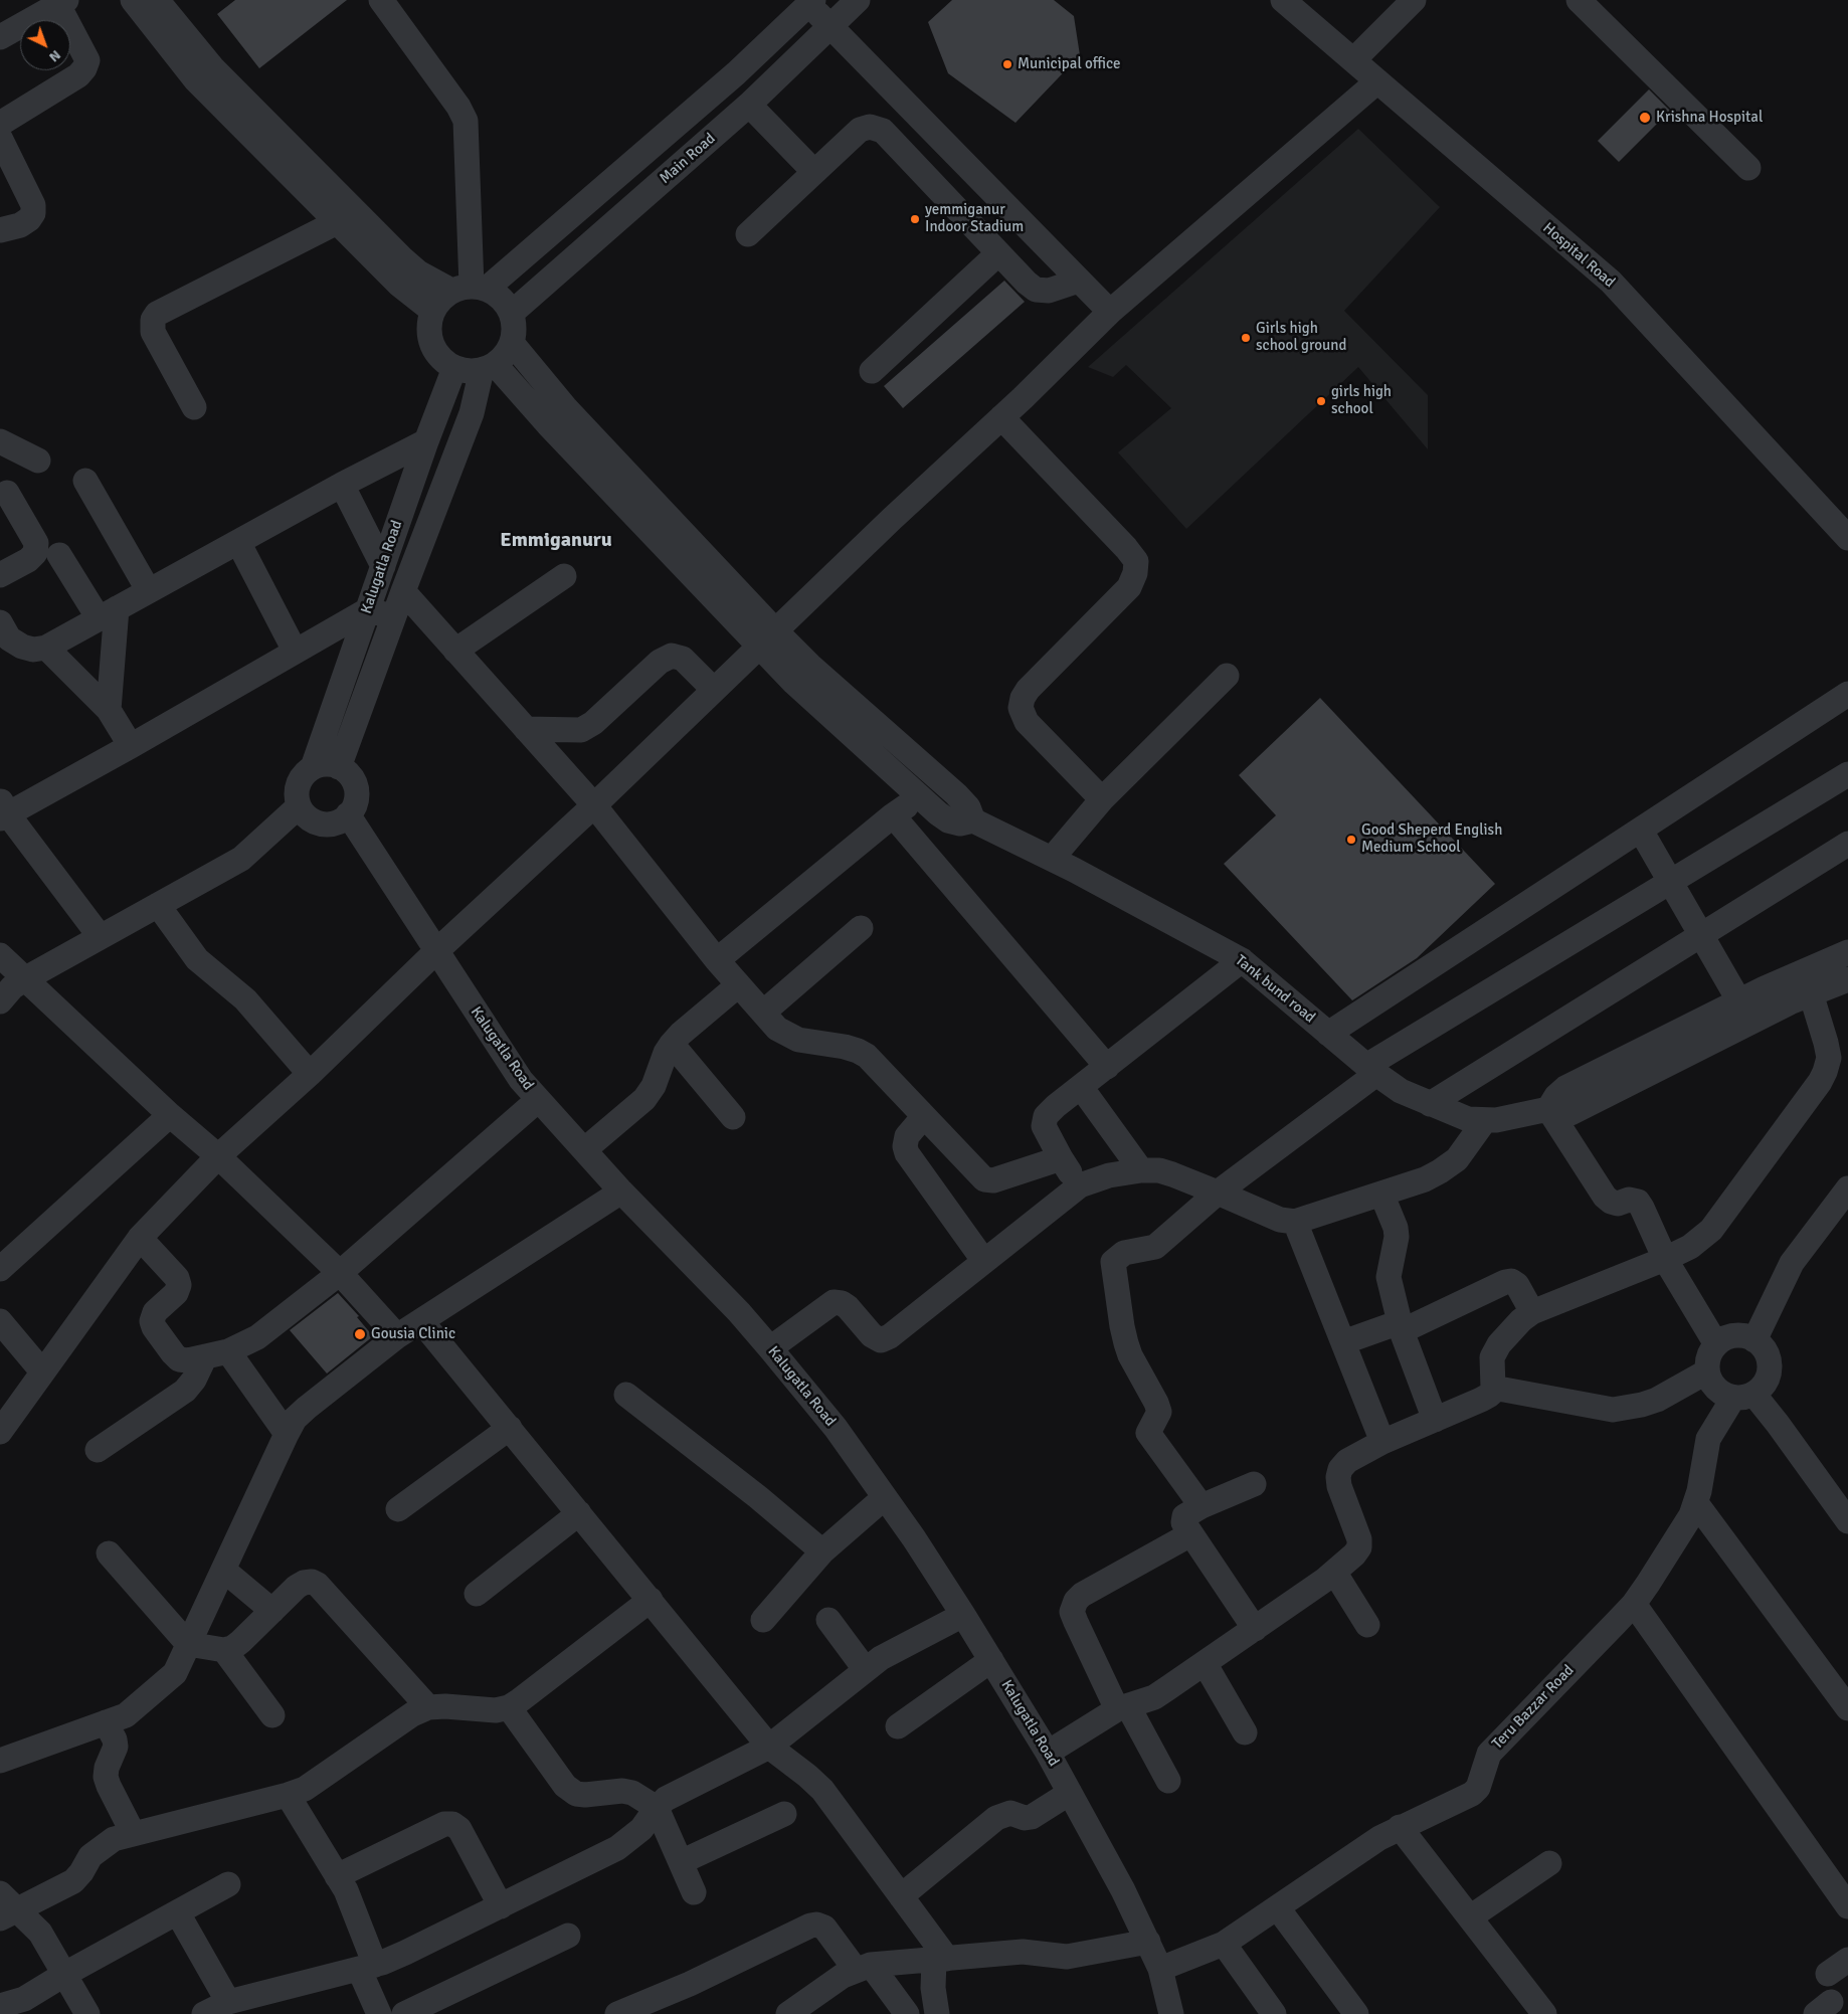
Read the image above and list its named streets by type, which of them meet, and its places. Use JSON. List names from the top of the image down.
{
  "streets": {
    "street": [
      "Main Road",
      "Hospital Road",
      "Kalugatla Road",
      "Tank bund road",
      "Teru Bazzar Road"
    ]
  },
  "crossings": [
    ["Main Road", "Kalugatla Road"],
    ["Kalugatla Road", "Teru Bazzar Road"]
  ],
  "districts": ["Emmiganuru"],
  "places": [
    "Municipal office",
    "Krishna Hospital",
    "yemmiganur Indoor Stadium",
    "Girls high school ground",
    "girls high school",
    "Good Sheperd English Medium School",
    "Gousia Clinic"
  ],
  "north": "bottom right"
}
